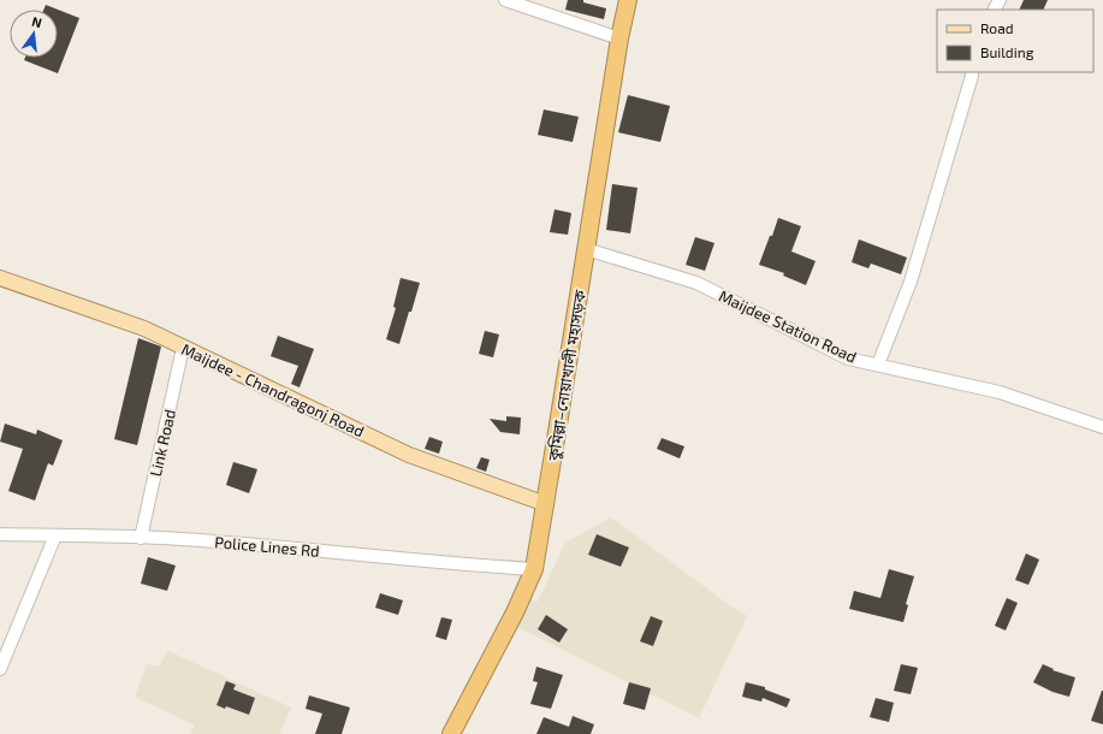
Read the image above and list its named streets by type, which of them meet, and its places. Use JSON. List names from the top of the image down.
{
  "streets": {
    "highway": ["কুমিল্লা–নোয়াখালী মহাসড়ক"],
    "main road": ["Maijdee - Chandragonj Road"],
    "street": ["Maijdee Station Road", "Link Road", "Police Lines Rd"]
  },
  "crossings": [
    ["Maijdee Station Road", "কুমিল্লা–নোয়াখালী মহাসড়ক"],
    ["কুমিল্লা–নোয়াখালী মহাসড়ক", "Maijdee - Chandragonj Road"],
    ["কুমিল্লা–নোয়াখালী মহাসড়ক", "Police Lines Rd"],
    ["Maijdee - Chandragonj Road", "Link Road"],
    ["Link Road", "Police Lines Rd"]
  ],
  "legend": ["Road", "Building"],
  "north": "top"
}
